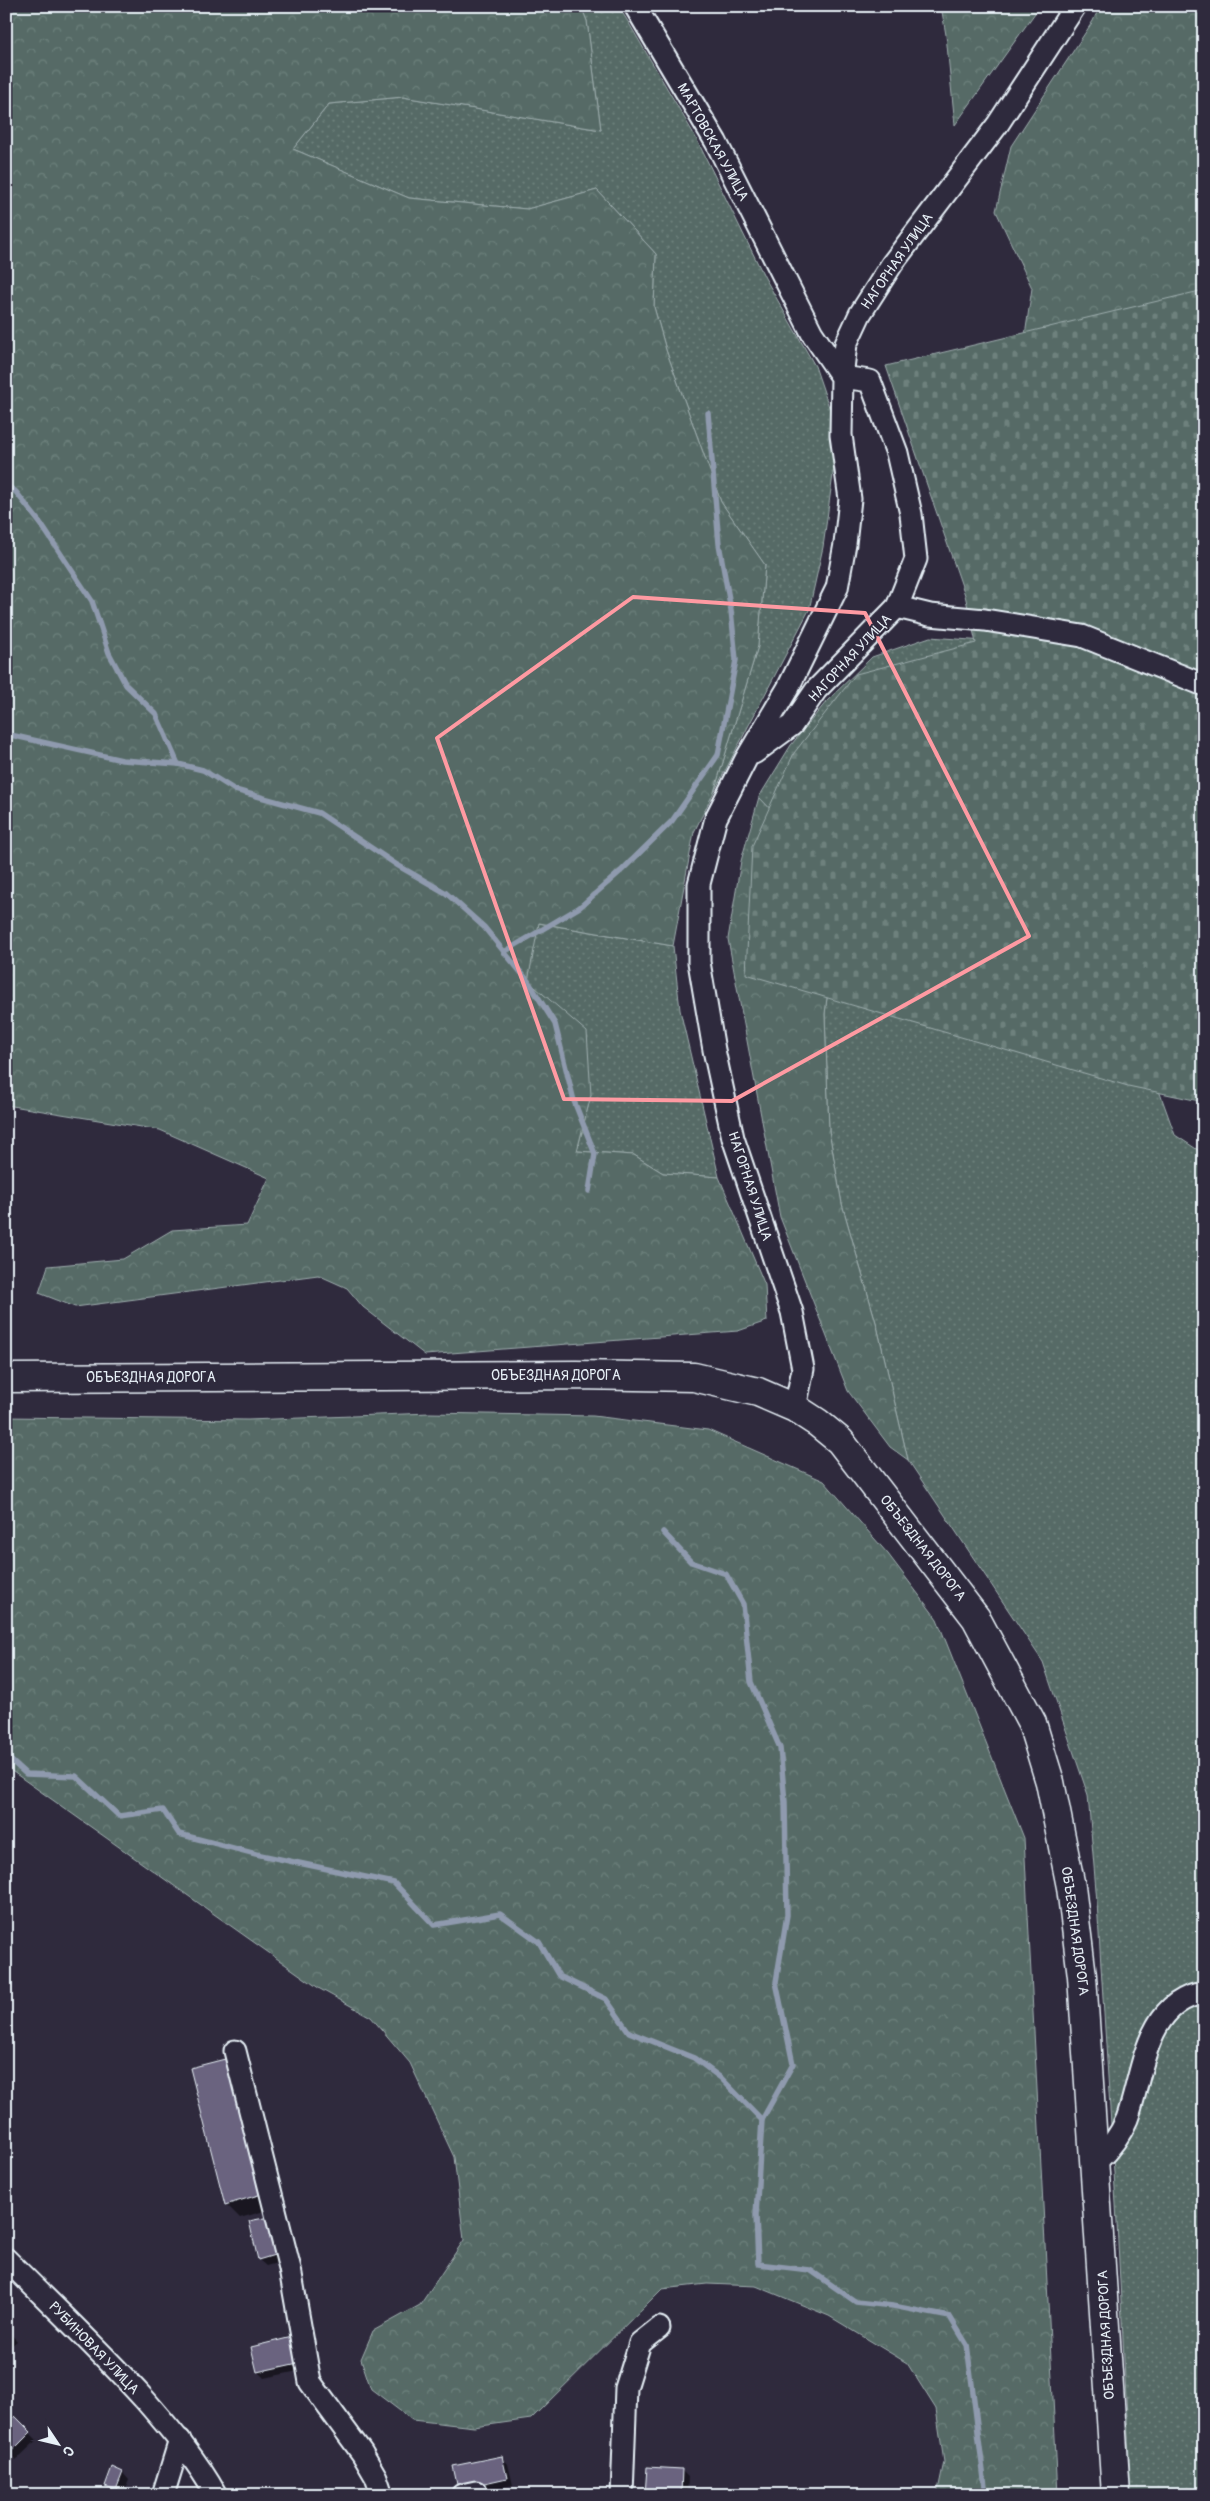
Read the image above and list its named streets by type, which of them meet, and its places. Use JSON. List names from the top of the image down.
{
  "streets": {
    "main road": ["ОБЪЕЗДНАЯ ДОРОГА"],
    "street": ["МАРТОВСКАЯ УЛИЦА", "НАГОРНАЯ УЛИЦА", "РУБИНОВАЯ УЛИЦА"]
  },
  "crossings": [
    ["МАРТОВСКАЯ УЛИЦА", "НАГОРНАЯ УЛИЦА"],
    ["НАГОРНАЯ УЛИЦА", "ОБЪЕЗДНАЯ ДОРОГА"]
  ],
  "north": "bottom right"
}
